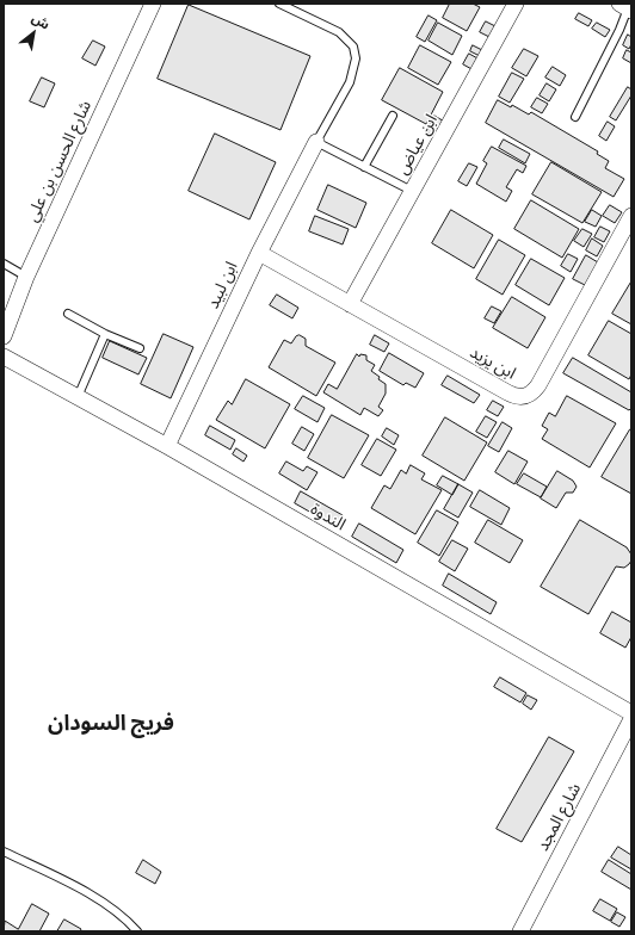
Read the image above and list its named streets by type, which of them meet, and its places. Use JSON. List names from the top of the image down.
{
  "streets": {
    "street": [
      "ابن عياض",
      "شارع الحسن بن علي",
      "ابن لبيد",
      "ابن يزيد",
      "الندوة",
      "شارع المجد"
    ]
  },
  "crossings": [
    ["ابن عياض", "ابن يزيد"],
    ["ابن لبيد", "ابن يزيد"],
    ["ابن لبيد", "الندوة"]
  ],
  "districts": ["فريج السودان"],
  "north": "top right"
}
